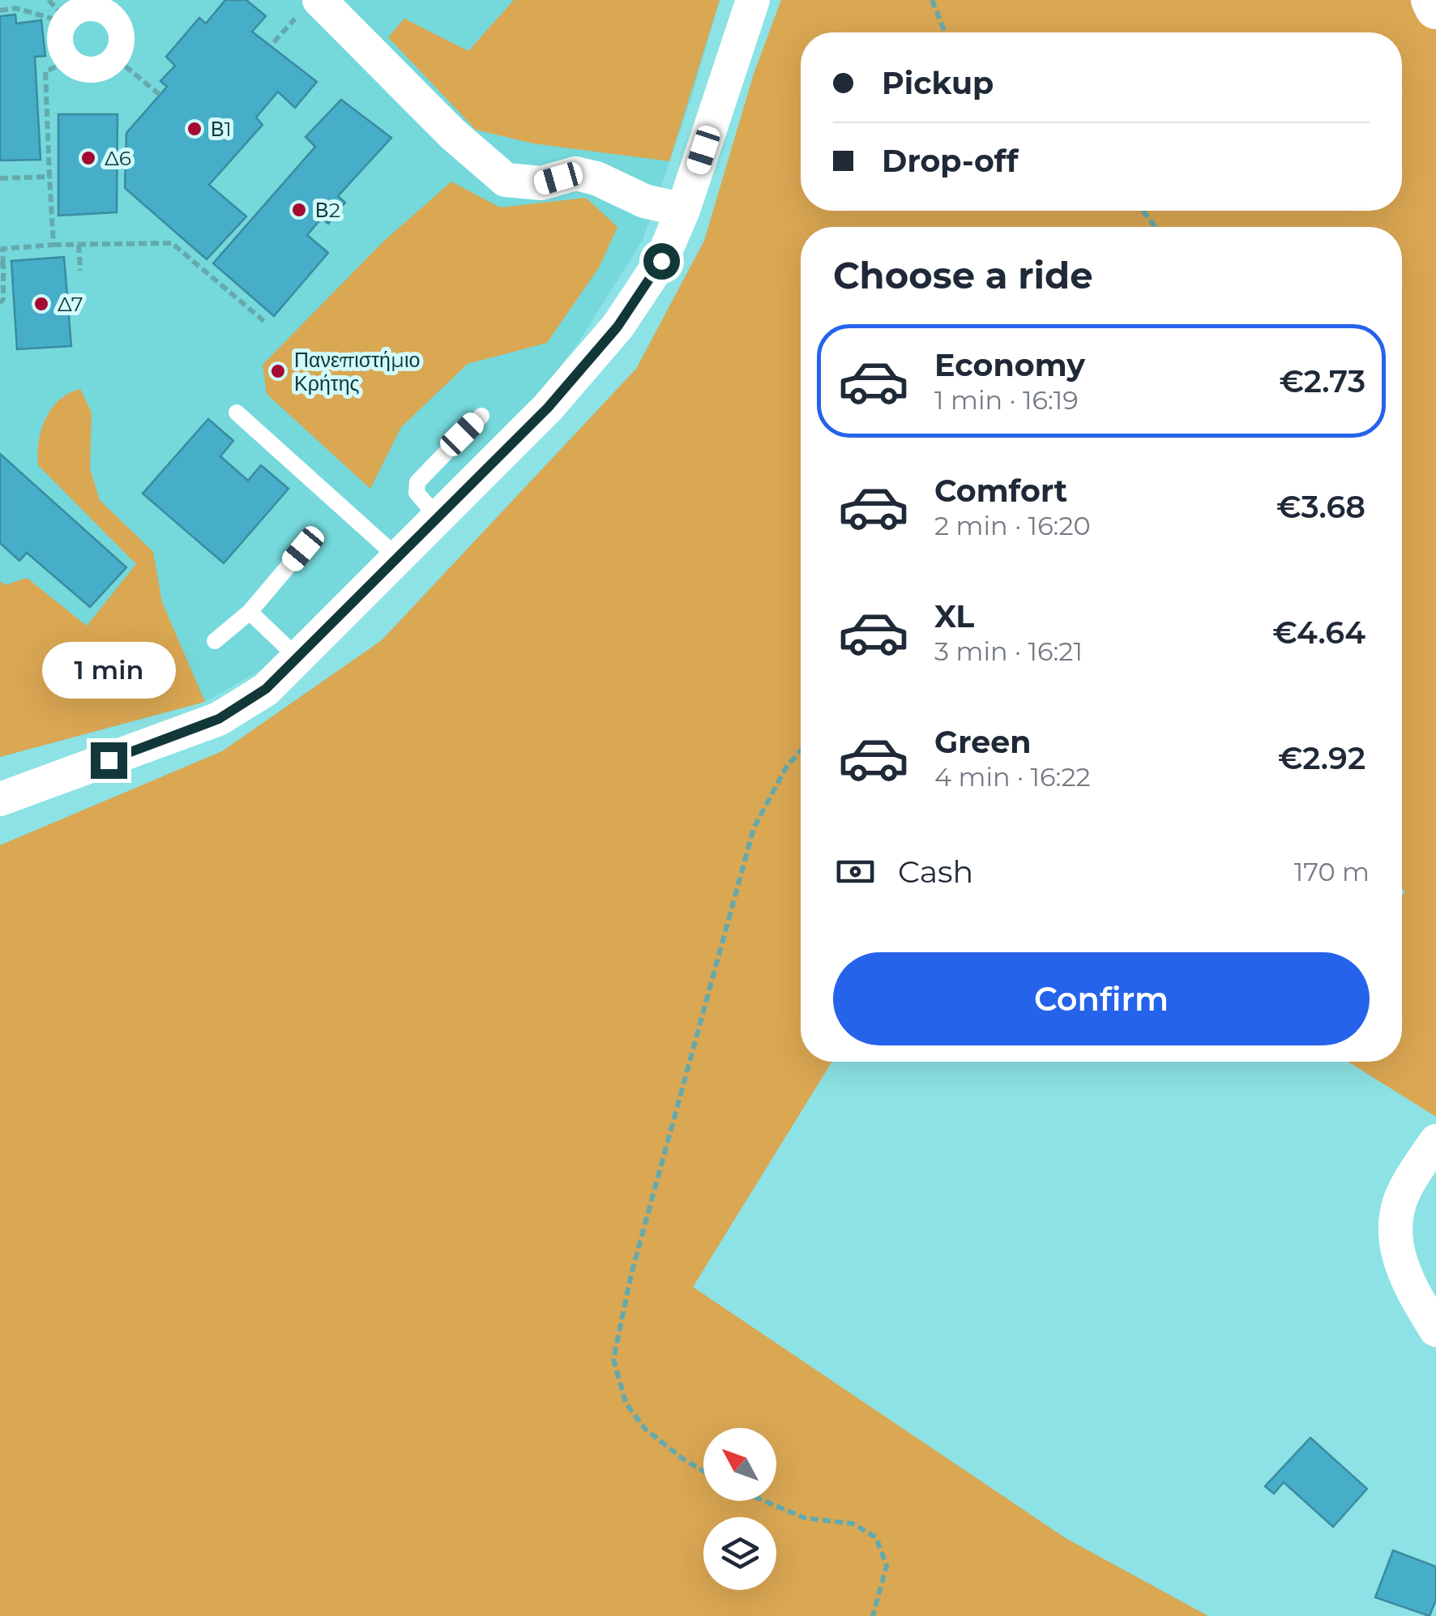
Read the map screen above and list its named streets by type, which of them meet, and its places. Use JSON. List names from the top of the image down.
{
  "places": [
    "Β1",
    "Δ6",
    "Β2",
    "Δ7",
    "Πανεπιστήμιο Κρήτης"
  ],
  "north": "top left",
  "page": {
    "banner": ["Pickup", "Drop-off"],
    "heading": "Choose a ride",
    "list": [
      {
        "name": "Economy",
        "note": "1 min · 16:19",
        "value": "€2.73"
      },
      {
        "name": "Comfort",
        "note": "2 min · 16:20",
        "value": "€3.68"
      },
      {
        "name": "XL",
        "note": "3 min · 16:21",
        "value": "€4.64"
      },
      {
        "name": "Green",
        "note": "4 min · 16:22",
        "value": "€2.92"
      }
    ],
    "bubble": "1 min",
    "pay": ["Cash", "170 m"],
    "buttons": "Confirm"
  }
}
